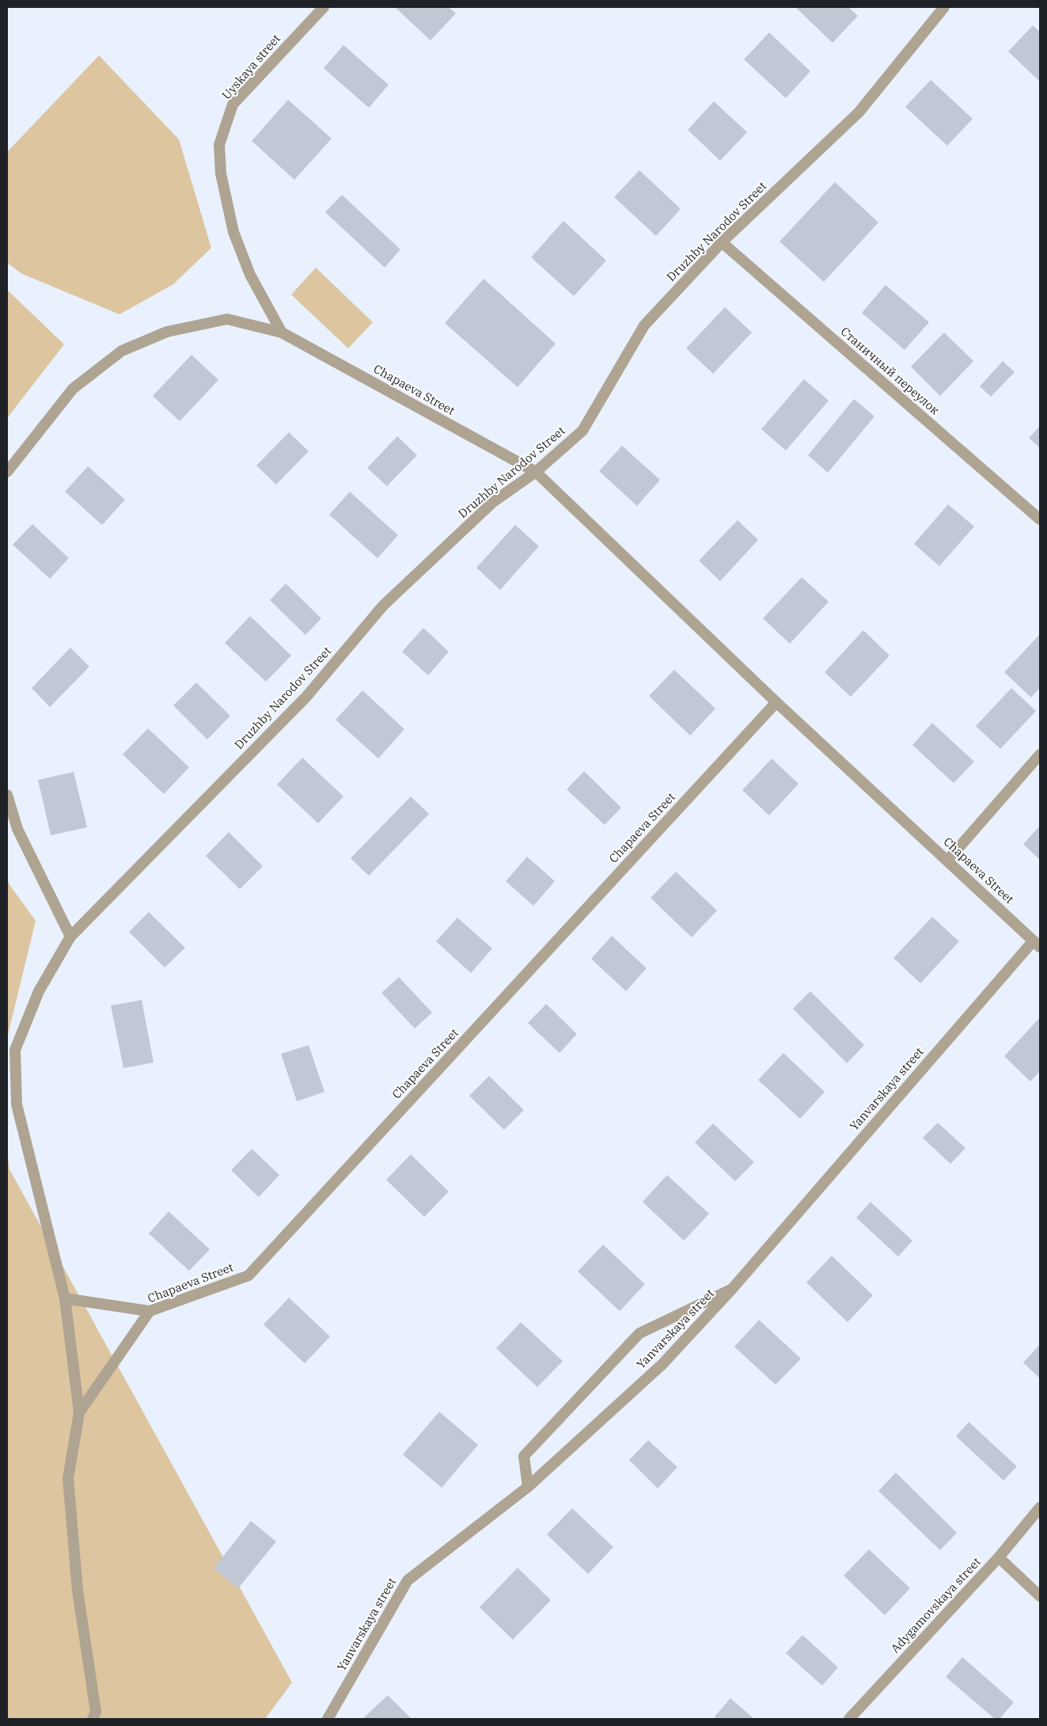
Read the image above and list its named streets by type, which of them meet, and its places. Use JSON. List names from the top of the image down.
{
  "streets": {
    "street": [
      "Uyskaya street",
      "Druzhby Narodov Street",
      "Станичный переулок",
      "Chapaeva Street",
      "Yanvarskaya street",
      "Adygamovskaya street"
    ]
  },
  "crossings": [
    ["Uyskaya street", "Chapaeva Street"],
    ["Druzhby Narodov Street", "Станичный переулок"],
    ["Druzhby Narodov Street", "Chapaeva Street"],
    ["Chapaeva Street", "Yanvarskaya street"]
  ]
}
